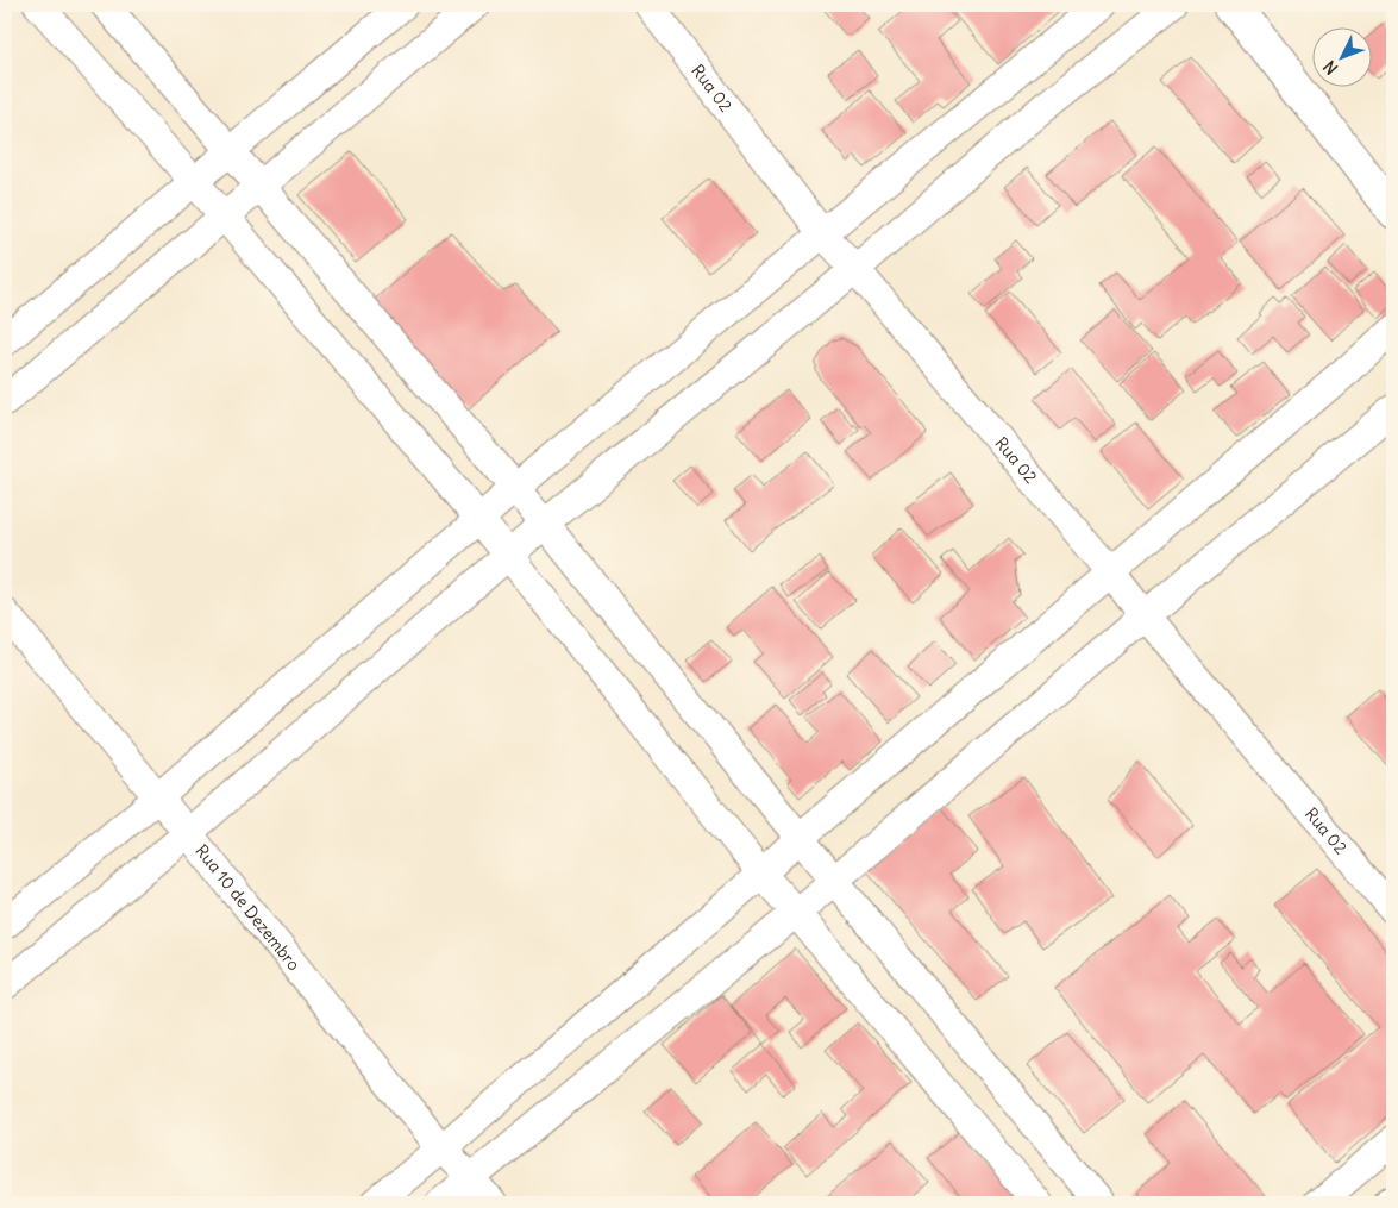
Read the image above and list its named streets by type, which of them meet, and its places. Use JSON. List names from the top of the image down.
{
  "streets": {
    "street": ["Rua 02", "Rua 10 de Dezembro"]
  },
  "north": "bottom left"
}
